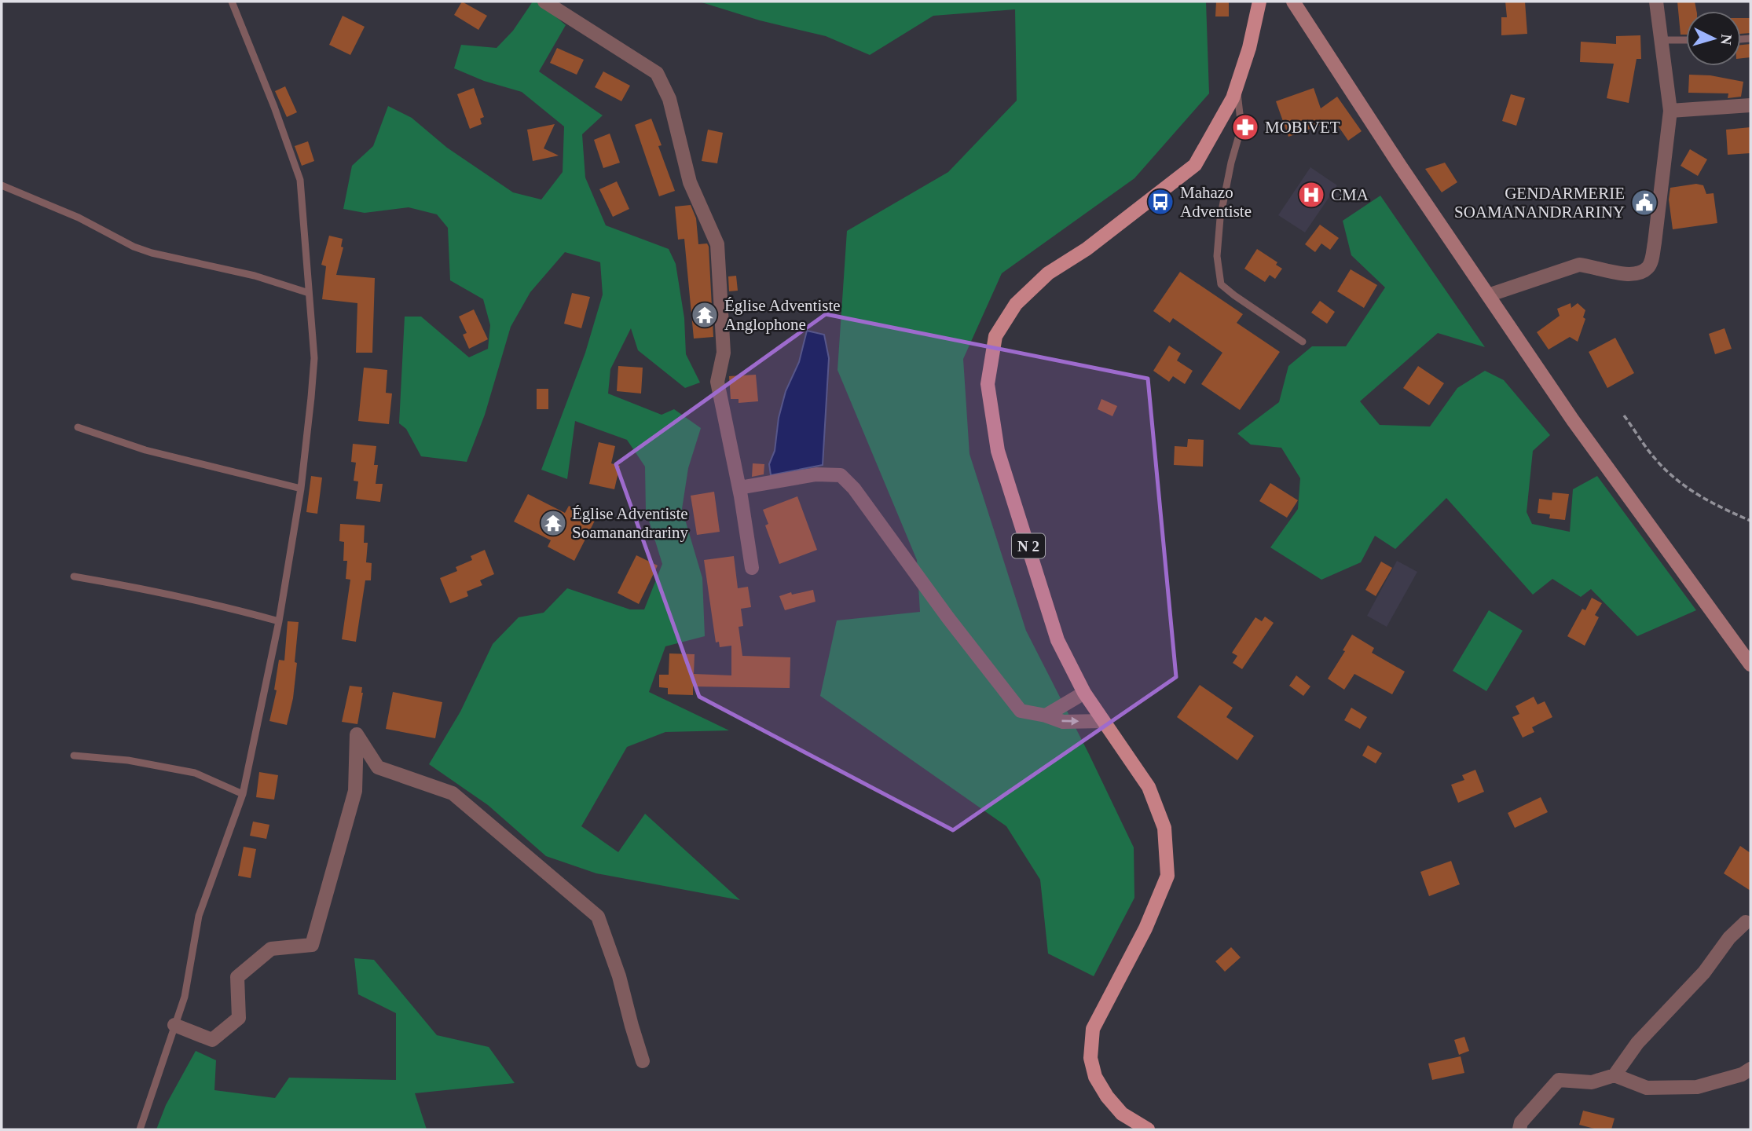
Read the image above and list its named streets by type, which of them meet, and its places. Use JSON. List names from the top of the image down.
{
  "streets": {
    "main road": ["N 2"]
  },
  "places": {
    "pharmacy": ["MOBIVET"],
    "hospital": ["CMA"],
    "bus stop": ["Mahazo Adventiste"],
    "public building": ["GENDARMERIE SOAMANANDRARINY"],
    "temple": ["Église Adventiste Anglophone", "Église Adventiste Soamanandrariny"]
  },
  "north": "right"
}
